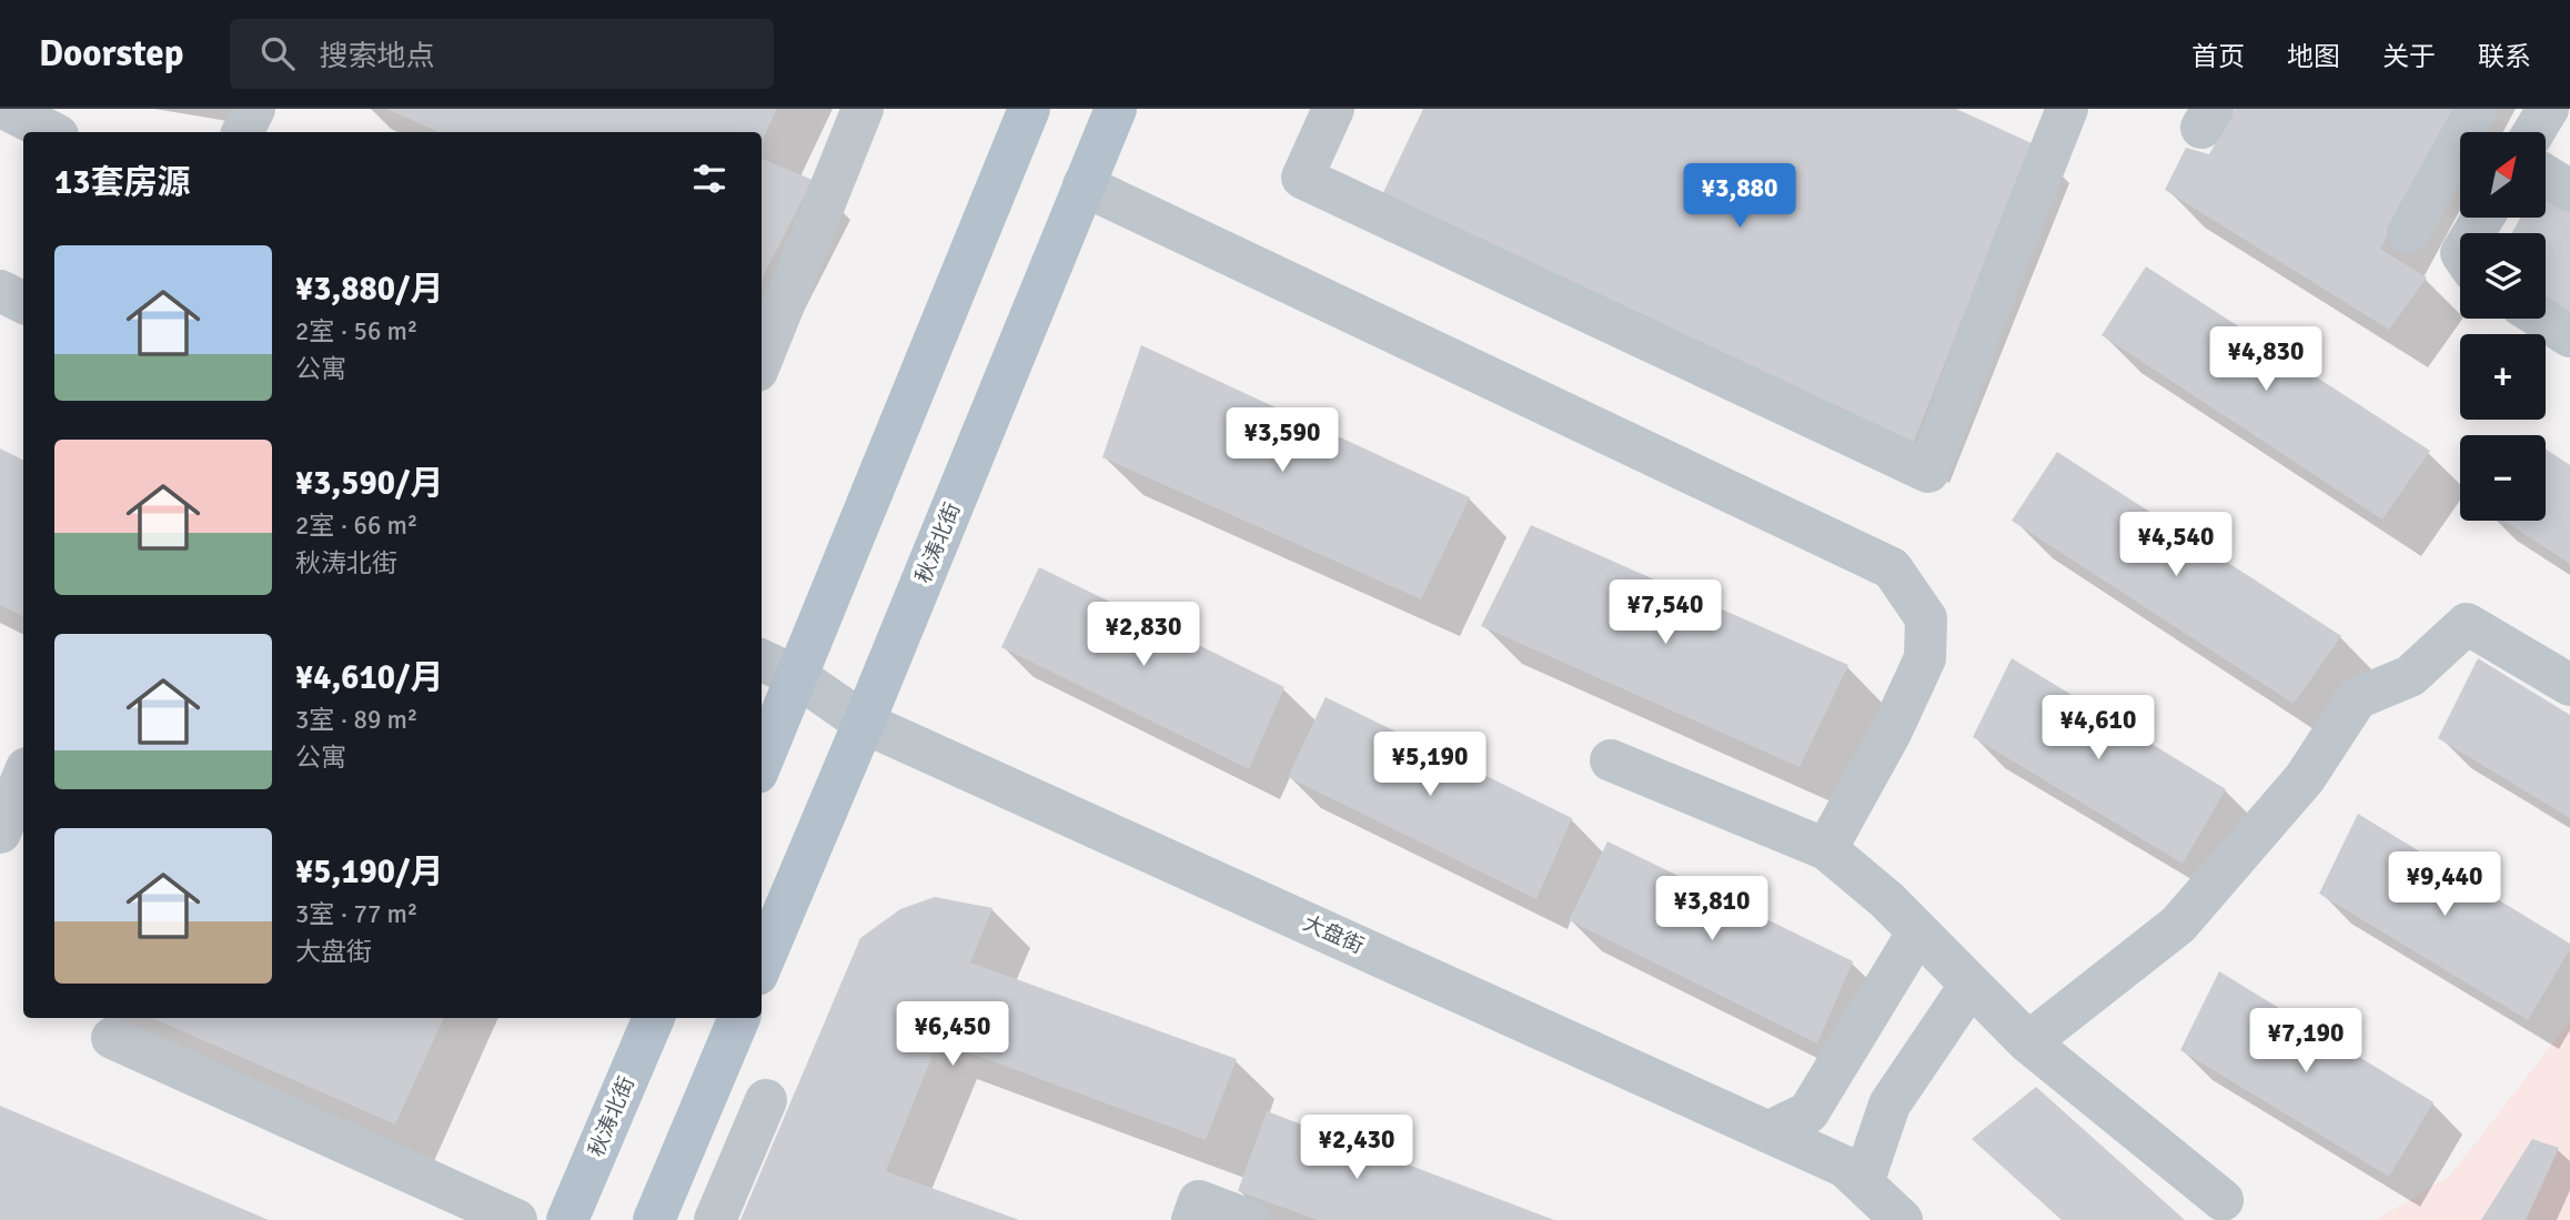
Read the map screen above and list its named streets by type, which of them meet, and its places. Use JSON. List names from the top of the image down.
{
  "streets": {
    "main road": ["秋涛北街"],
    "street": ["大盘街"]
  },
  "crossings": [
    ["秋涛北街", "大盘街"]
  ],
  "north": "top right",
  "page": {
    "header": "Doorstep",
    "search": "搜索地点",
    "nav": [
      "首页",
      "地图",
      "关于",
      "联系"
    ],
    "map_buttons": ["+", "−"],
    "heading": "13套房源",
    "price": [
      "¥3,880",
      "¥4,830",
      "¥3,590",
      "¥4,540",
      "¥7,540",
      "¥2,830",
      "¥4,610",
      "¥5,190",
      "¥9,440",
      "¥3,810",
      "¥6,450",
      "¥7,190",
      "¥2,430"
    ],
    "list": [
      {
        "name": "¥3,880/月",
        "note": "2室 · 56 m² · 公寓"
      },
      {
        "name": "¥3,590/月",
        "note": "2室 · 66 m² · 秋涛北街"
      },
      {
        "name": "¥4,610/月",
        "note": "3室 · 89 m² · 公寓"
      },
      {
        "name": "¥5,190/月",
        "note": "3室 · 77 m² · 大盘街"
      }
    ]
  }
}
